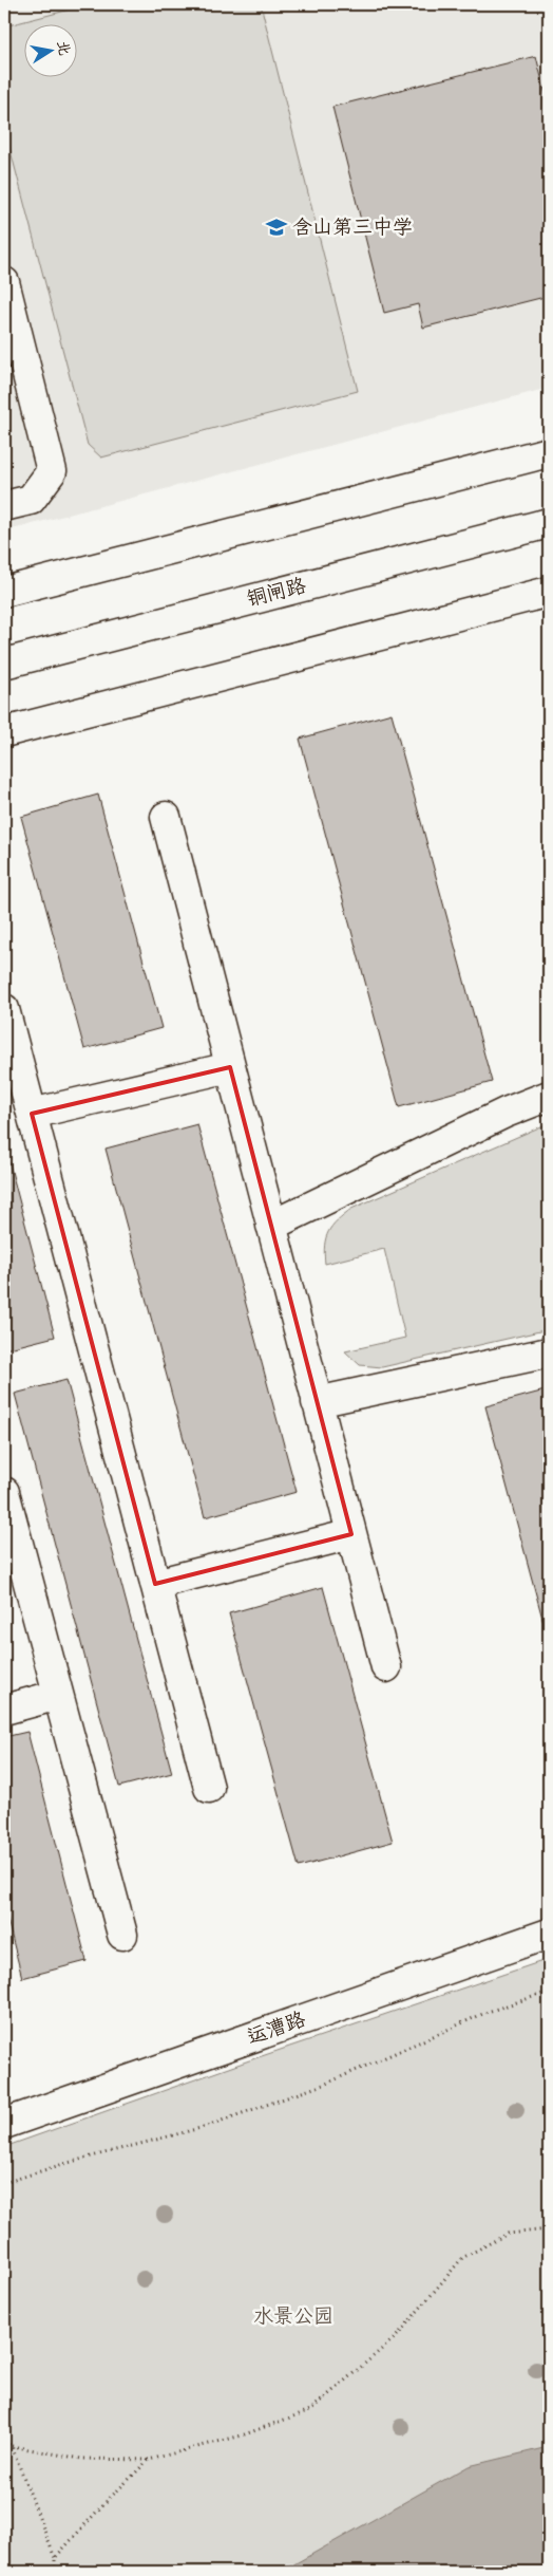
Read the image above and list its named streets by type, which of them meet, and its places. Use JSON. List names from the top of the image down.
{
  "streets": {
    "street": ["铜闸路", "运漕路"]
  },
  "parks": ["水景公园"],
  "places": {
    "school or university": ["含山第三中学"]
  },
  "north": "right"
}
